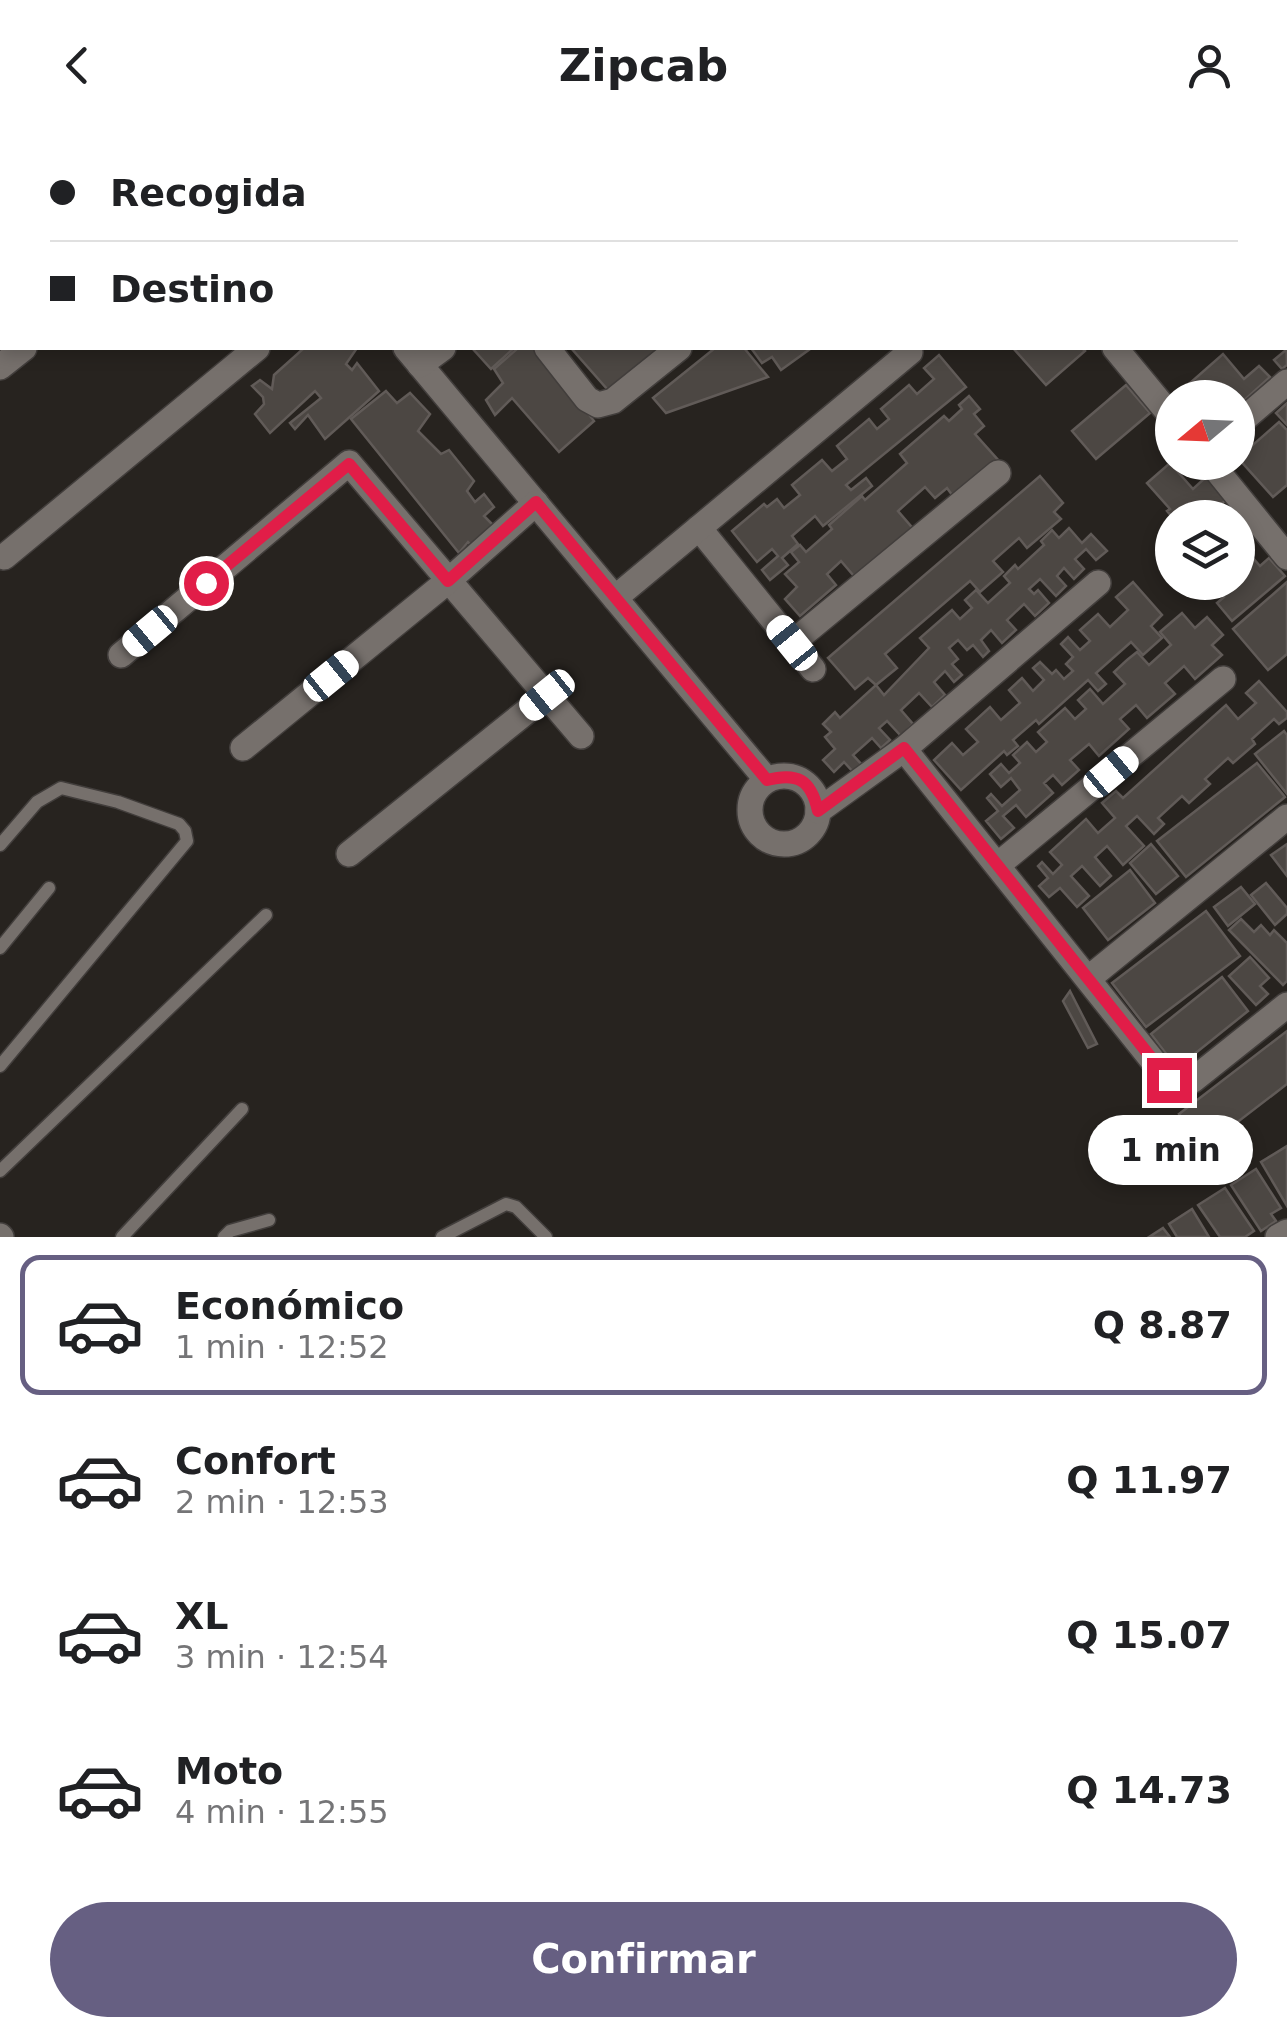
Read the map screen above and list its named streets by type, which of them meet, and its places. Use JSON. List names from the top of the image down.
{
  "north": "left",
  "page": {
    "header": "Zipcab",
    "banner": ["Recogida", "Destino"],
    "bubble": "1 min",
    "list": [
      {
        "name": "Económico",
        "note": "1 min · 12:52",
        "value": "Q 8.87"
      },
      {
        "name": "Confort",
        "note": "2 min · 12:53",
        "value": "Q 11.97"
      },
      {
        "name": "XL",
        "note": "3 min · 12:54",
        "value": "Q 15.07"
      },
      {
        "name": "Moto",
        "note": "4 min · 12:55",
        "value": "Q 14.73"
      }
    ],
    "buttons": "Confirmar"
  }
}
